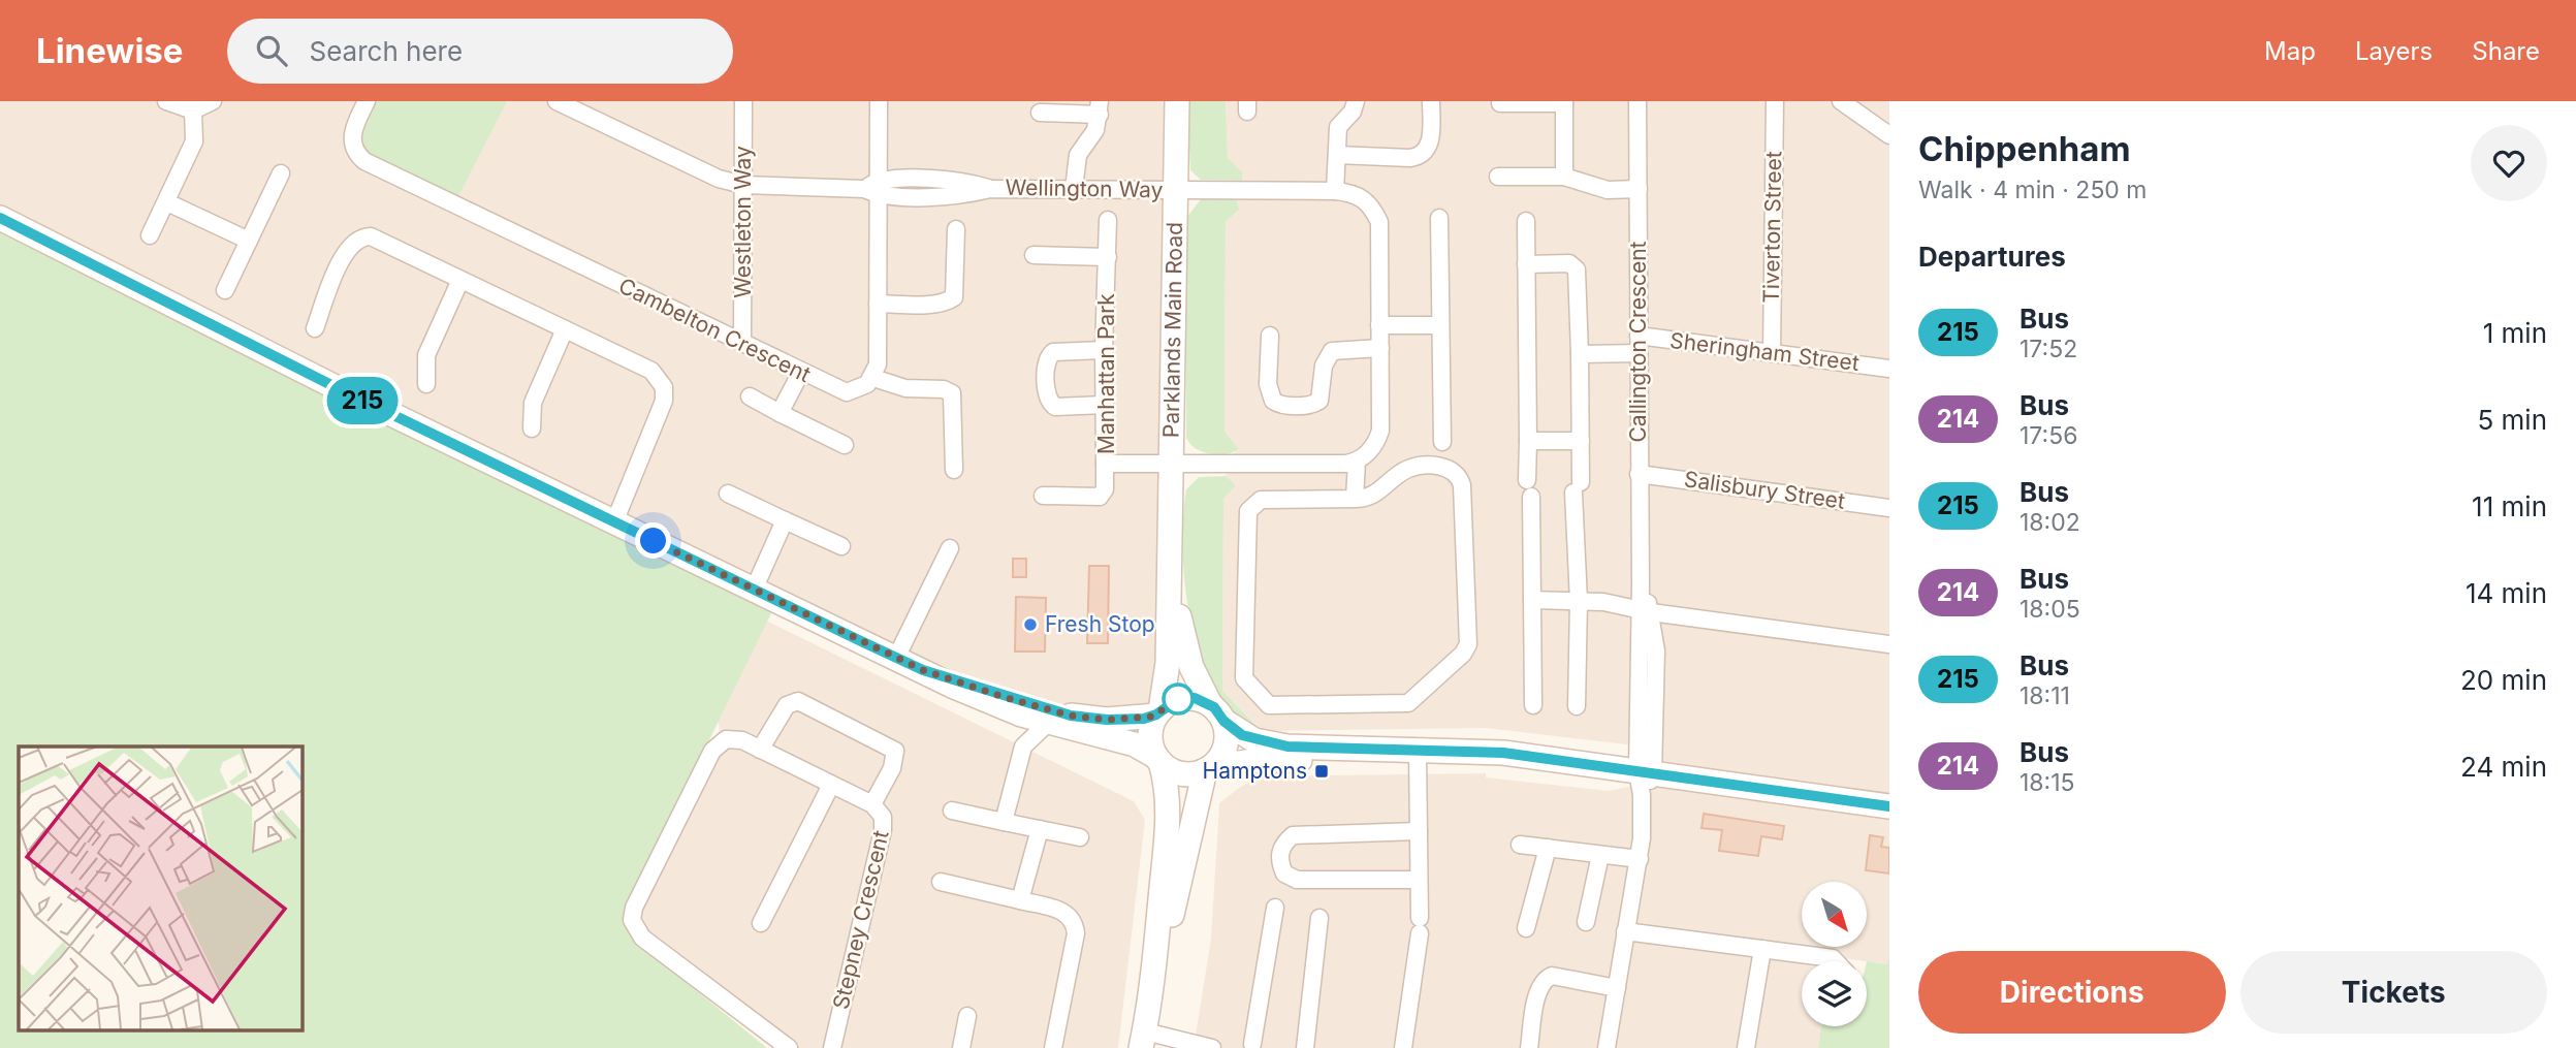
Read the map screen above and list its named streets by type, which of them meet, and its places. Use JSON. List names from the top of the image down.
{
  "streets": {
    "street": [
      "Wellington Way",
      "Westleton Way",
      "Tiverton Street",
      "Cambelton Crescent",
      "Parklands Main Road",
      "Callington Crescent",
      "Sheringham Street",
      "Manhattan Park",
      "Salisbury Street",
      "Stepney Crescent"
    ]
  },
  "crossings": [
    ["Wellington Way", "Westleton Way"],
    ["Wellington Way", "Parklands Main Road"],
    ["Wellington Way", "Manhattan Park"],
    ["Westleton Way", "Cambelton Crescent"],
    ["Tiverton Street", "Sheringham Street"],
    ["Parklands Main Road", "Manhattan Park"],
    ["Callington Crescent", "Sheringham Street"],
    ["Callington Crescent", "Salisbury Street"]
  ],
  "places": {
    "other": ["Fresh Stop"],
    "transit": ["Hamptons"]
  },
  "lines": ["bus line 215"],
  "north": "bottom right",
  "page": {
    "header": "Linewise",
    "search": "Search here",
    "nav": ["Map", "Layers", "Share"],
    "on_map": "215",
    "heading": [
      ["Chippenham", "Walk · 4 min · 250 m"],
      "Departures"
    ],
    "list": [
      {
        "mark": "215",
        "name": "Bus",
        "note": "17:52",
        "value": "1 min"
      },
      {
        "mark": "214",
        "name": "Bus",
        "note": "17:56",
        "value": "5 min"
      },
      {
        "mark": "215",
        "name": "Bus",
        "note": "18:02",
        "value": "11 min"
      },
      {
        "mark": "214",
        "name": "Bus",
        "note": "18:05",
        "value": "14 min"
      },
      {
        "mark": "215",
        "name": "Bus",
        "note": "18:11",
        "value": "20 min"
      },
      {
        "mark": "214",
        "name": "Bus",
        "note": "18:15",
        "value": "24 min"
      }
    ],
    "buttons": ["Directions", "Tickets"]
  }
}
